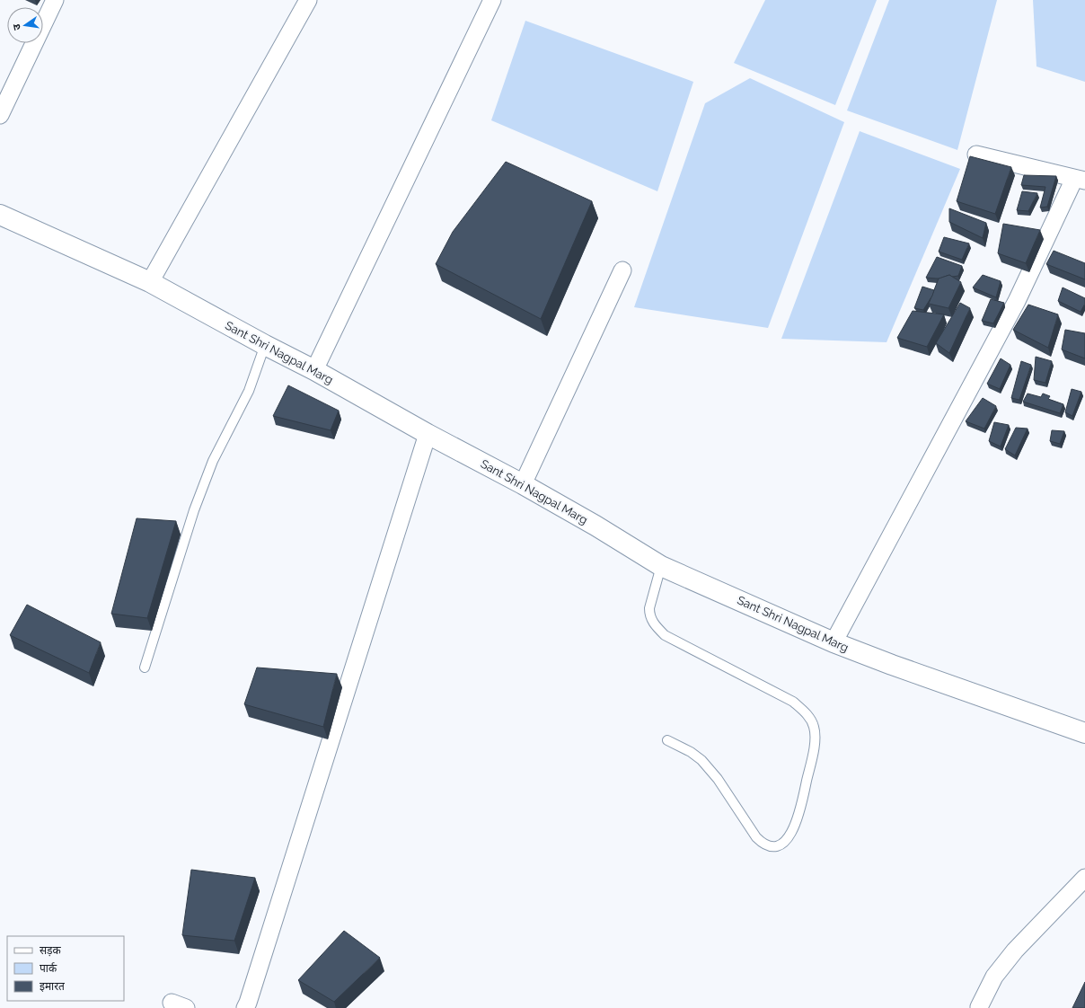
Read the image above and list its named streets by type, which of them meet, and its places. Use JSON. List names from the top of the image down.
{
  "streets": {
    "main road": ["Sant Shri Nagpal Marg"]
  },
  "legend": ["सड़क", "पार्क", "इमारत"],
  "north": "left"
}
